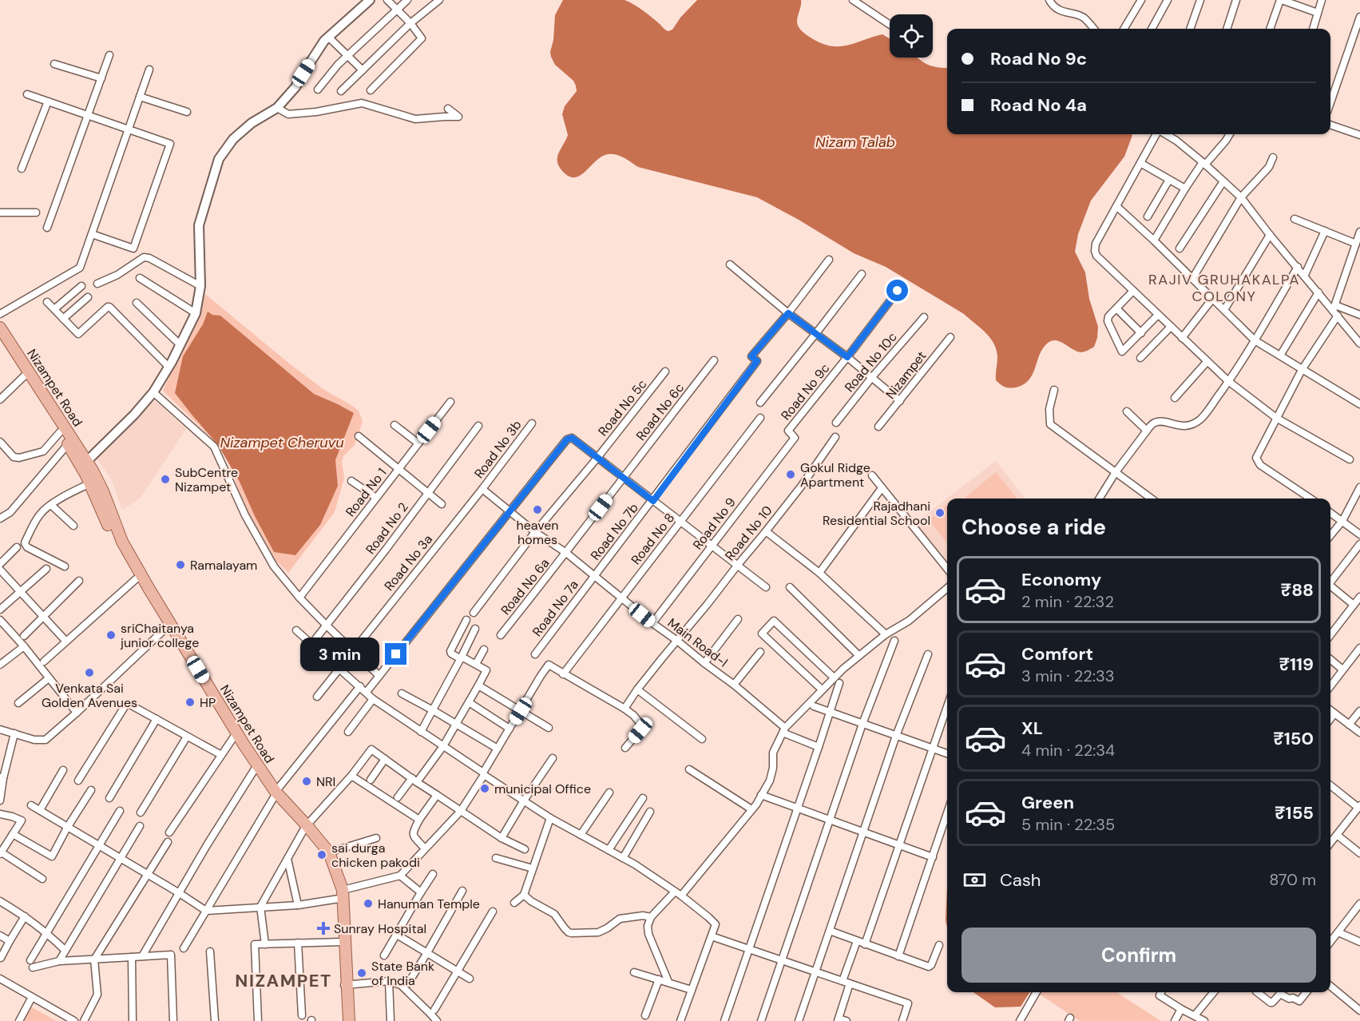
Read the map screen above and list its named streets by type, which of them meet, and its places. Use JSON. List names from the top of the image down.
{
  "streets": {
    "main road": ["Nizampet Road"],
    "street": [
      "Road No 10c",
      "Nizampet",
      "Road No 9c",
      "Road No 5c",
      "Road No 6c",
      "Road No 3b",
      "Road No 1",
      "Road No 9",
      "Road No 2",
      "Road No 7b",
      "Road No 10",
      "Road No 8",
      "Road No 3a",
      "Road No 6a",
      "Road No 7a",
      "Main Road-I"
    ]
  },
  "crossings": [
    ["Road No 9c", "Road No 9"],
    ["Road No 5c", "Main Road-I"],
    ["Road No 6c", "Road No 6a"],
    ["Road No 6c", "Main Road-I"],
    ["Road No 3b", "Road No 3a"],
    ["Road No 3b", "Main Road-I"],
    ["Road No 9", "Main Road-I"],
    ["Road No 7b", "Road No 7a"],
    ["Road No 7b", "Main Road-I"],
    ["Road No 10", "Main Road-I"],
    ["Road No 8", "Main Road-I"],
    ["Road No 3a", "Main Road-I"],
    ["Road No 6a", "Main Road-I"],
    ["Road No 7a", "Main Road-I"]
  ],
  "districts": ["RAJIV GRUHAKALPA COLONY", "NIZAMPET"],
  "water": ["Nizam Talab", "Nizampet Cheruvu"],
  "places": {
    "other": [
      "Gokul Ridge Apartment",
      "SubCentre Nizampet",
      "heaven homes",
      "Rajadhani Residential School",
      "Ramalayam",
      "sriChaitanya junior college",
      "Venkata Sai Golden Avenues",
      "HP",
      "NRI",
      "municipal Office",
      "sai durga chicken pakodi",
      "Hanuman Temple",
      "State Bank of India"
    ],
    "health": ["Sunray Hospital"]
  },
  "page": {
    "banner": ["Road No 9c", "Road No 4a"],
    "heading": "Choose a ride",
    "list": [
      {
        "name": "Economy",
        "note": "2 min · 22:32",
        "value": "₹88"
      },
      {
        "name": "Comfort",
        "note": "3 min · 22:33",
        "value": "₹119"
      },
      {
        "name": "XL",
        "note": "4 min · 22:34",
        "value": "₹150"
      },
      {
        "name": "Green",
        "note": "5 min · 22:35",
        "value": "₹155"
      }
    ],
    "bubble": "3 min",
    "pay": ["Cash", "870 m"],
    "buttons": "Confirm"
  }
}
